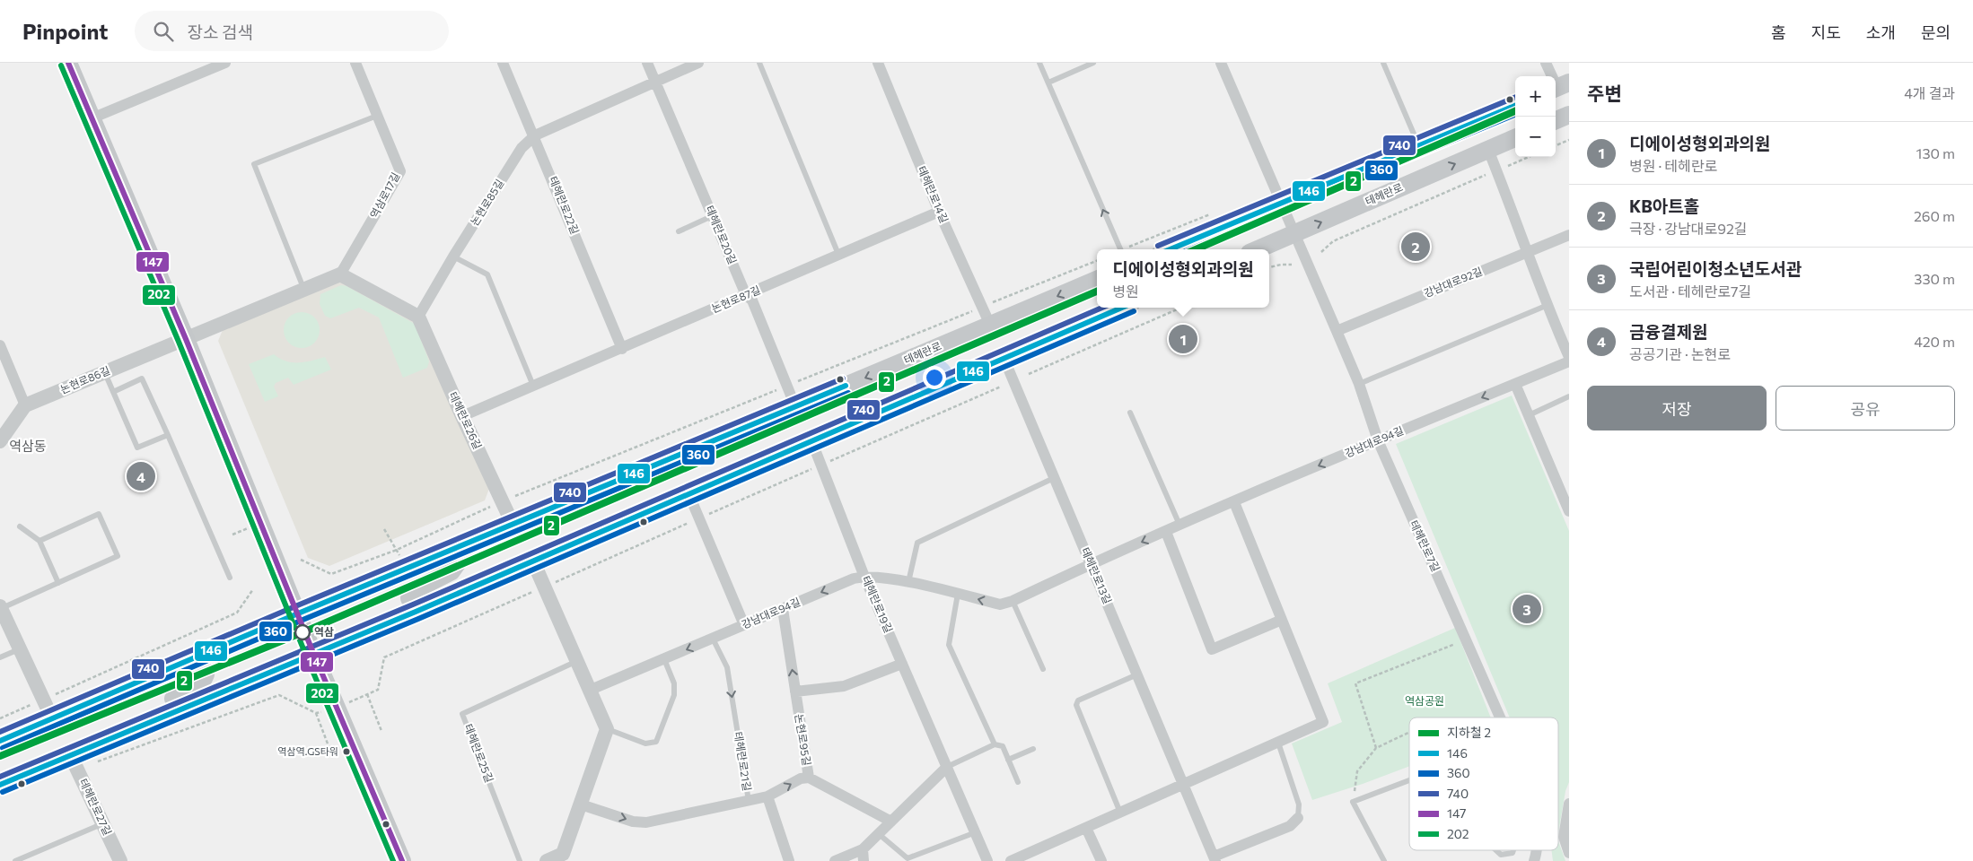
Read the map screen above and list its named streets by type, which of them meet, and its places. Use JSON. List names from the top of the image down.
{
  "streets": {
    "main road": ["테헤란로"],
    "street": [
      "테헤란로14길",
      "역삼로17길",
      "논현로85길",
      "테헤란로22길",
      "테헤란로20길",
      "강남대로92길",
      "논현로87길",
      "논현로86길",
      "테헤란로26길",
      "강남대로94길",
      "테헤란로7길",
      "테헤란로13길",
      "테헤란로19길",
      "논현로95길",
      "테헤란로21길",
      "테헤란로27길"
    ],
    "lane": ["테헤란로25길"]
  },
  "crossings": [
    ["테헤란로14길", "테헤란로"],
    ["테헤란로14길", "논현로87길"],
    ["테헤란로", "테헤란로20길"],
    ["테헤란로", "테헤란로26길"],
    ["테헤란로", "테헤란로7길"],
    ["논현로85길", "테헤란로22길"],
    ["논현로85길", "테헤란로20길"],
    ["논현로85길", "테헤란로26길"],
    ["테헤란로22길", "논현로87길"],
    ["테헤란로20길", "논현로87길"],
    ["강남대로92길", "테헤란로7길"],
    ["논현로87길", "테헤란로26길"],
    ["강남대로94길", "테헤란로7길"],
    ["강남대로94길", "테헤란로13길"],
    ["강남대로94길", "테헤란로19길"],
    ["강남대로94길", "논현로95길"],
    ["강남대로94길", "테헤란로21길"]
  ],
  "one_way": ["강남대로94길", "테헤란로21길"],
  "districts": ["역삼동"],
  "parks": ["역삼공원"],
  "places": ["역삼", "역삼역.GS타워"],
  "lines": [
    "transit line 147",
    "transit line 202",
    "transit line 740",
    "transit line 146",
    "metro line 2",
    "transit line 360"
  ],
  "legend": [
    "지하철 2",
    "146",
    "360",
    "740",
    "147",
    "202"
  ],
  "page": {
    "header": "Pinpoint",
    "search": "장소 검색",
    "nav": [
      "홈",
      "지도",
      "소개",
      "문의"
    ],
    "heading": ["주변", "4개 결과"],
    "map_buttons": ["+", "−"],
    "list": [
      {
        "mark": "1",
        "name": "디에이성형외과의원",
        "note": "병원 · 테헤란로",
        "value": "130 m"
      },
      {
        "mark": "2",
        "name": "KB아트홀",
        "note": "극장 · 강남대로92길",
        "value": "260 m"
      },
      {
        "mark": "3",
        "name": "국립어린이청소년도서관",
        "note": "도서관 · 테헤란로7길",
        "value": "330 m"
      },
      {
        "mark": "4",
        "name": "금융결제원",
        "note": "공공기관 · 논현로",
        "value": "420 m"
      }
    ],
    "pins": [
      "2",
      "1",
      "4",
      "3"
    ],
    "popup": ["디에이성형외과의원", "병원"],
    "buttons": ["저장", "공유"]
  }
}
